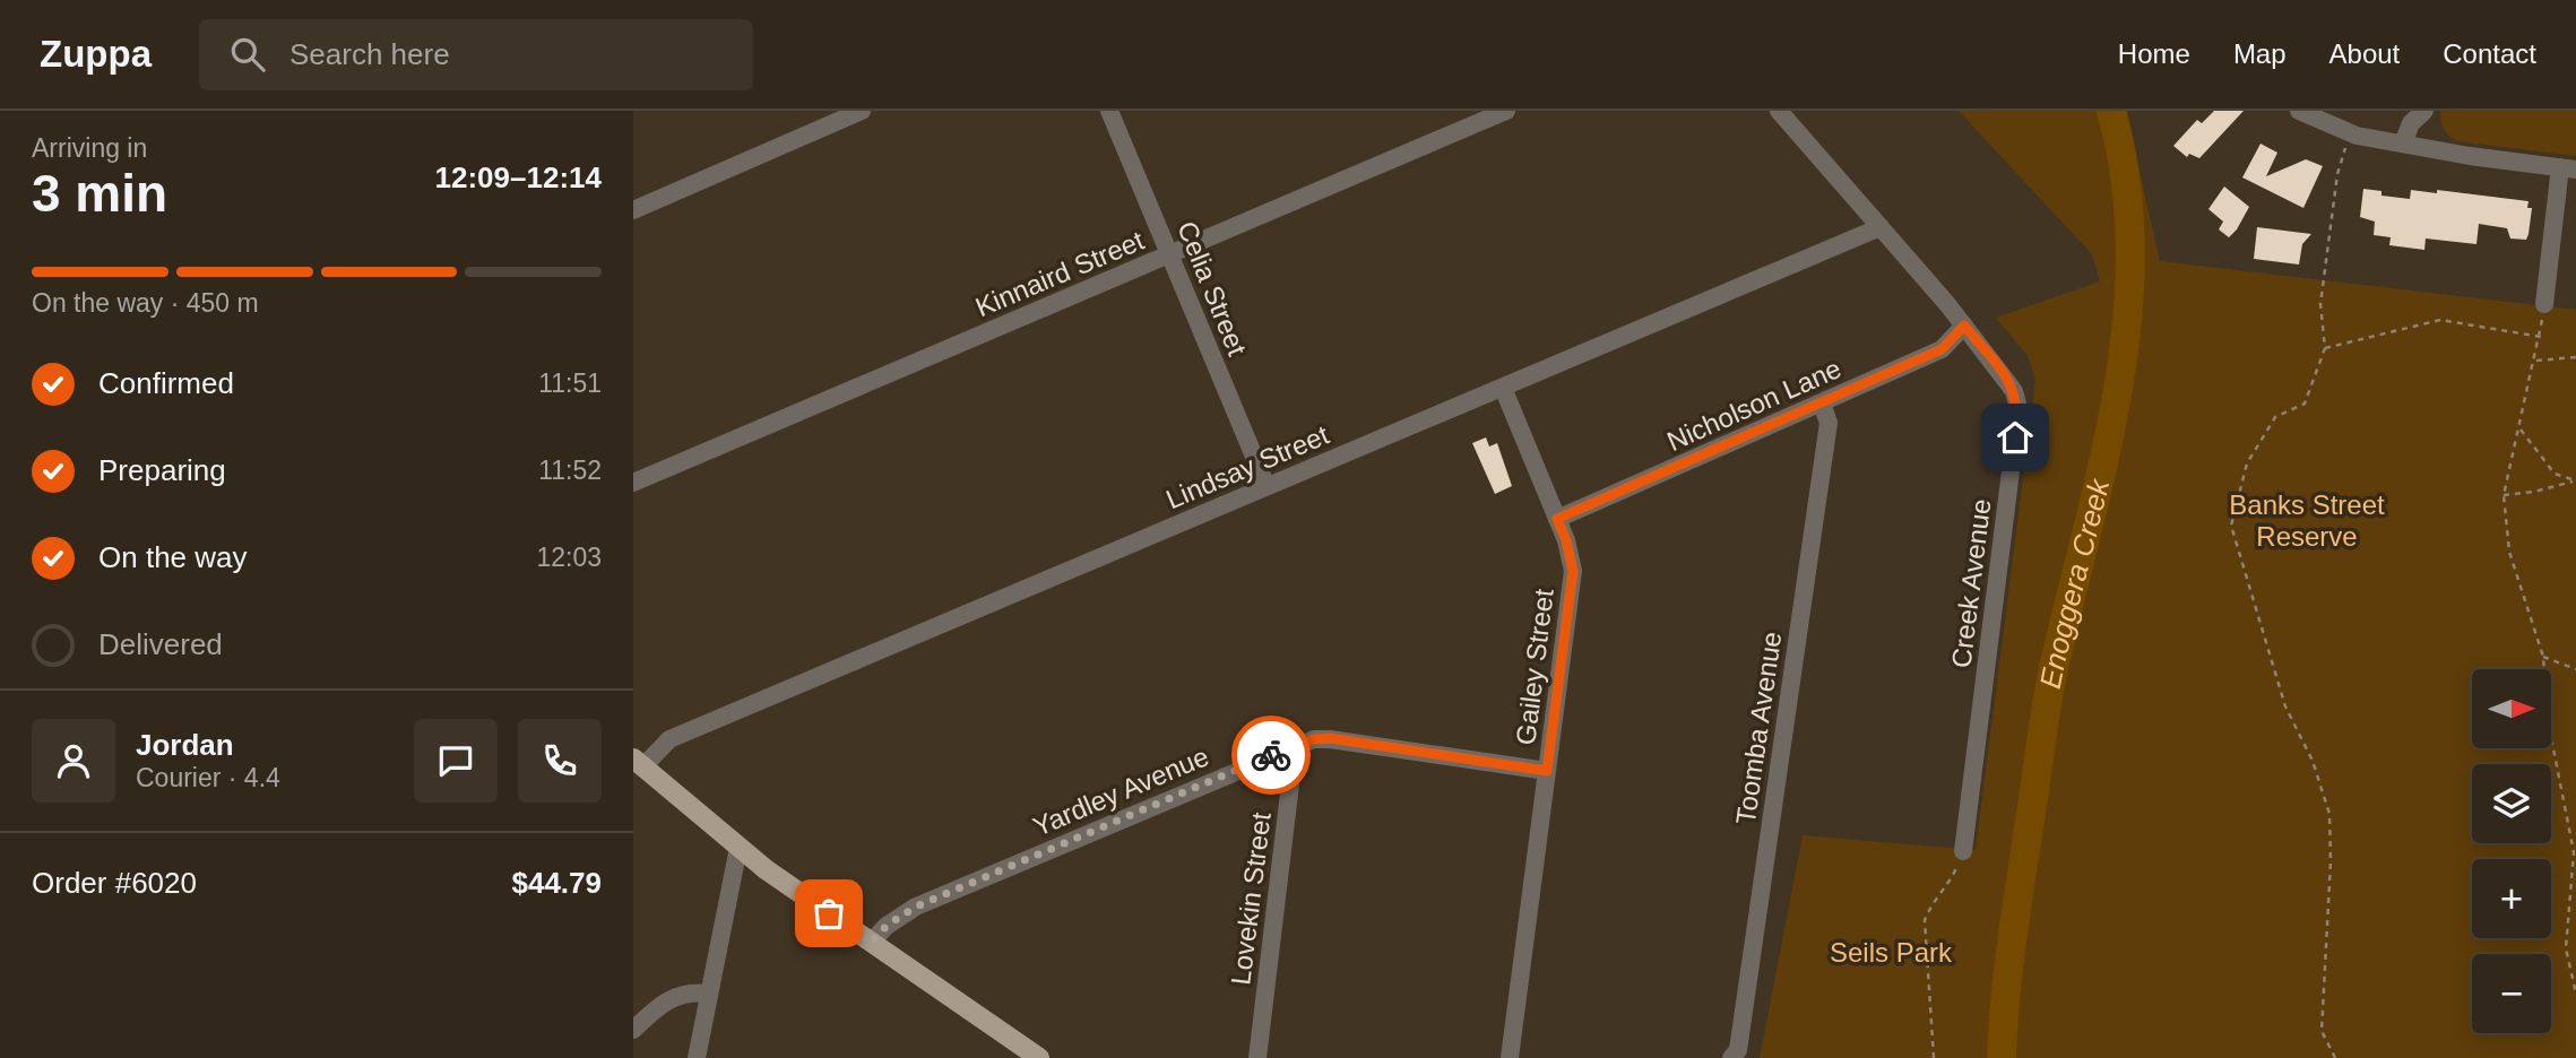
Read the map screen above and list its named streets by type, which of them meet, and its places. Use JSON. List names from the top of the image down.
{
  "streets": {
    "street": [
      "Kinnaird Street",
      "Celia Street",
      "Nicholson Lane",
      "Lindsay Street",
      "Creek Avenue",
      "Gailey Street",
      "Toomba Avenue",
      "Yardley Avenue",
      "Lovekin Street"
    ]
  },
  "crossings": [
    ["Kinnaird Street", "Celia Street"],
    ["Celia Street", "Lindsay Street"],
    ["Nicholson Lane", "Creek Avenue"],
    ["Nicholson Lane", "Gailey Street"],
    ["Nicholson Lane", "Toomba Avenue"],
    ["Lindsay Street", "Creek Avenue"],
    ["Lindsay Street", "Gailey Street"],
    ["Gailey Street", "Yardley Avenue"],
    ["Yardley Avenue", "Lovekin Street"]
  ],
  "water": ["Enoggera Creek"],
  "parks": ["Banks Street Reserve", "Seils Park"],
  "north": "right",
  "page": {
    "header": "Zuppa",
    "search": "Search here",
    "nav": [
      "Home",
      "Map",
      "About",
      "Contact"
    ],
    "heading": ["3 min", "Arriving in", "12:09–12:14"],
    "panel": [
      "Jordan",
      "Courier · 4.4",
      "Order #6020",
      "$44.79"
    ],
    "bar": "On the way · 450 m",
    "list": [
      ["Confirmed", "11:51"],
      ["Preparing", "11:52"],
      ["On the way", "12:03"],
      "Delivered"
    ],
    "map_buttons": ["+", "−"]
  }
}
